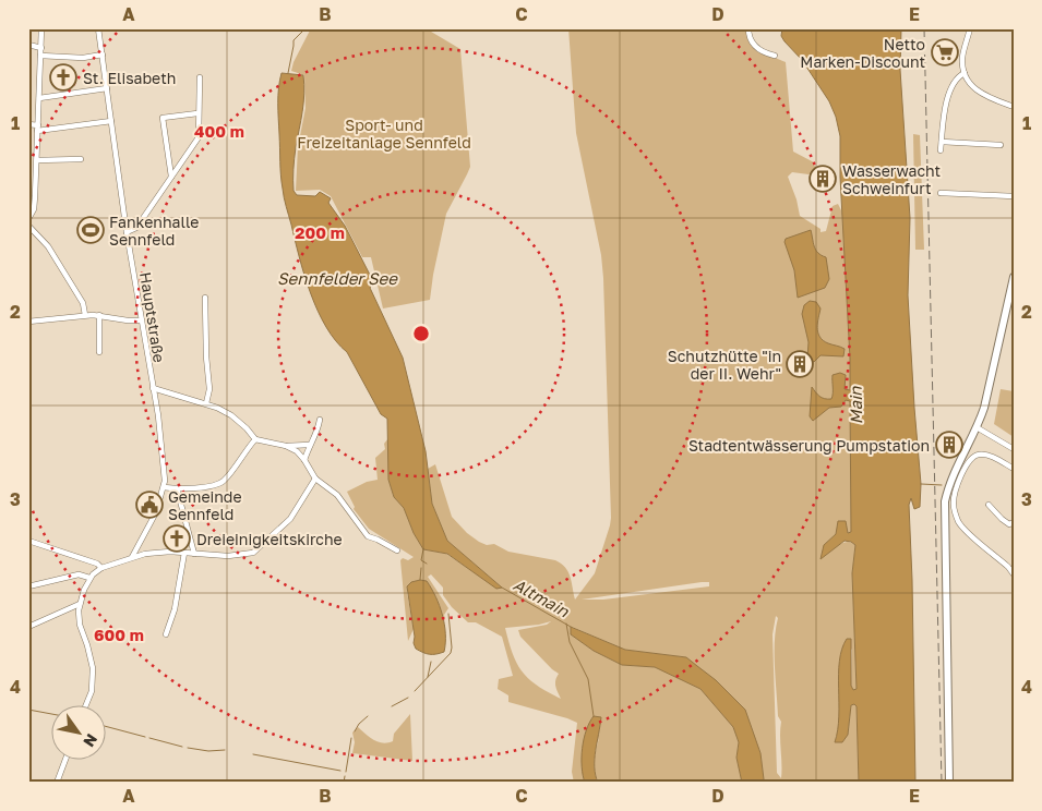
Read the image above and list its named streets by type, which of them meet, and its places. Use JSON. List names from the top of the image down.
{
  "streets": {
    "street": ["Hauptstraße"]
  },
  "water": ["Sennfelder See", "Main", "Altmain"],
  "parks": ["Sport- und Freizeitanlage Sennfeld"],
  "places": {
    "supermarket": ["Netto Marken-Discount"],
    "church": ["St. Elisabeth", "Dreieinigkeitskirche"],
    "building": ["Wasserwacht Schweinfurt", "Schutzhütte \"in der II. Wehr\"", "Stadtentwässerung Pumpstation"],
    "sports": ["Fankenhalle Sennfeld"],
    "public building": ["Gemeinde Sennfeld"]
  },
  "north": "bottom right",
  "grid": {
    "columns": [
      "A",
      "B",
      "C",
      "D",
      "E"
    ],
    "rows": [
      "1",
      "2",
      "3",
      "4"
    ]
  },
  "rings": ["400 m", "200 m", "600 m"]
}
